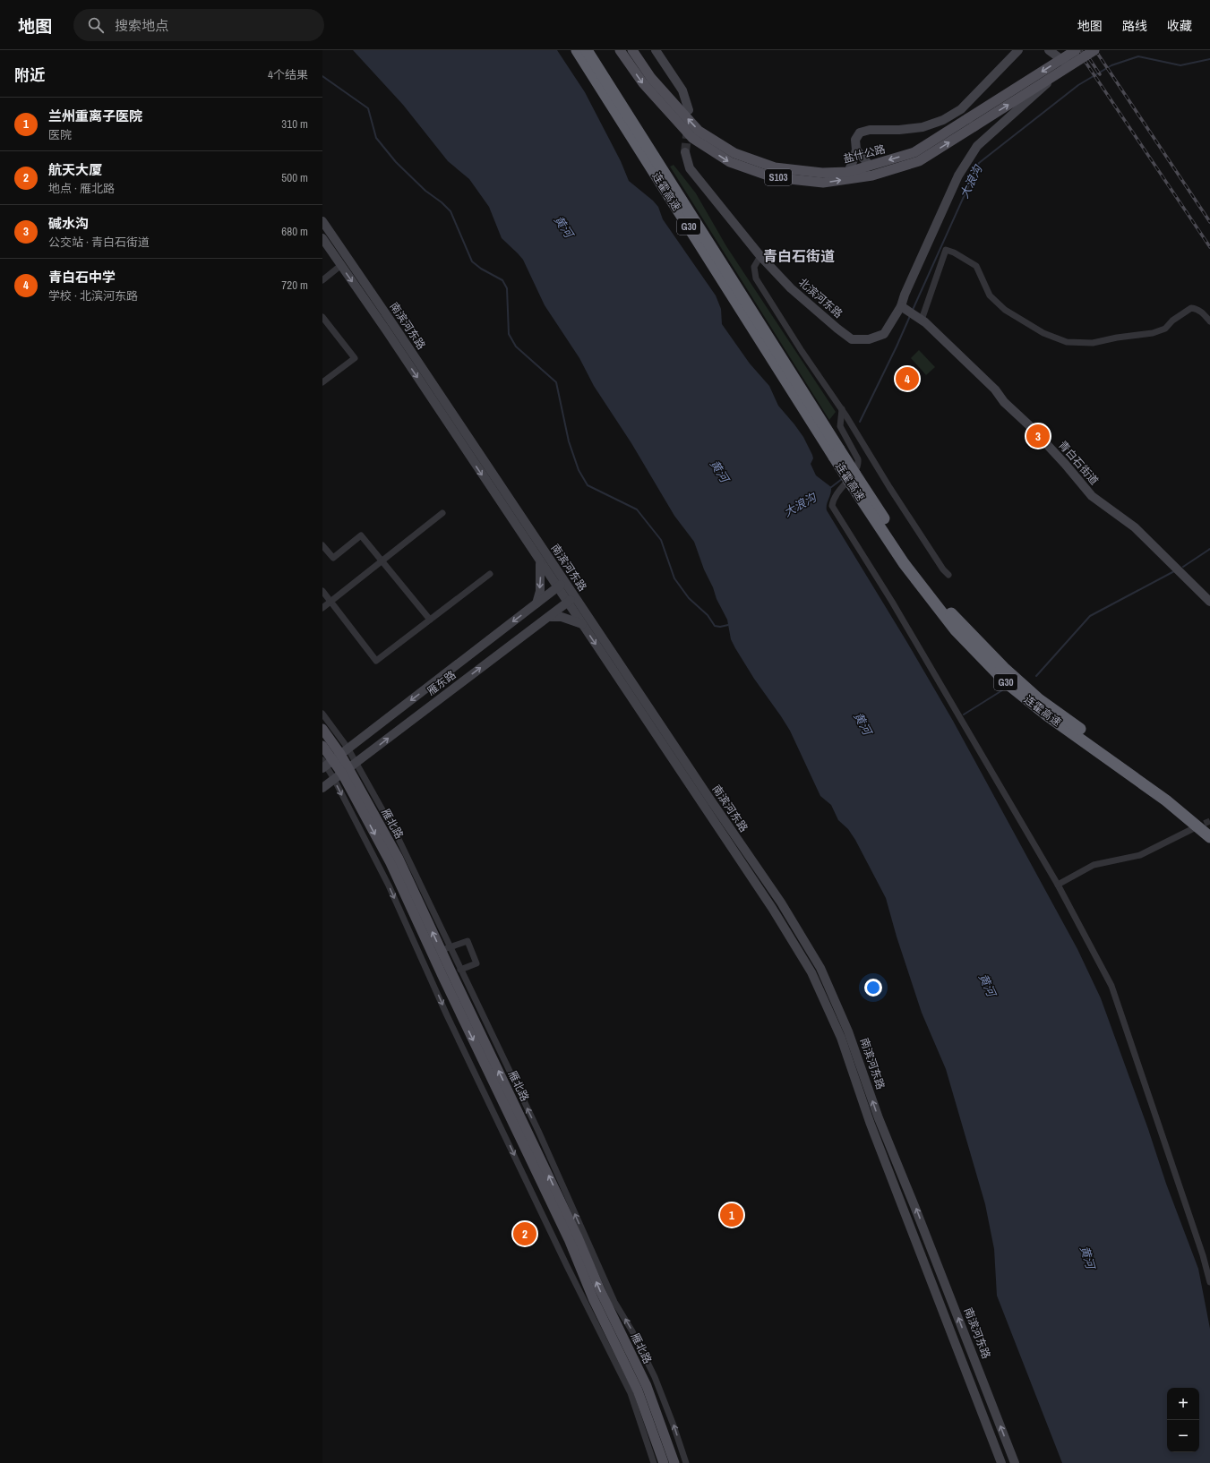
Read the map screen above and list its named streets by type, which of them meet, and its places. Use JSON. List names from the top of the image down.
{
  "streets": {
    "highway": ["连霍高速", "G30"],
    "main road": [
      "盐什公路",
      "S103",
      "北滨河东路",
      "南滨河东路",
      "青白石街道",
      "雁东路",
      "雁北路"
    ]
  },
  "crossings": [
    ["北滨河东路", "青白石街道"],
    ["南滨河东路", "雁东路"],
    ["雁东路", "雁北路"]
  ],
  "districts": ["青白石街道"],
  "water": ["大浪沟", "黄河"],
  "page": {
    "header": "地图",
    "search": "搜索地点",
    "nav": ["地图", "路线", "收藏"],
    "heading": ["附近", "4个结果"],
    "list": [
      {
        "mark": "1",
        "name": "兰州重离子医院",
        "note": "医院",
        "value": "310 m"
      },
      {
        "mark": "2",
        "name": "航天大厦",
        "note": "地点 · 雁北路",
        "value": "500 m"
      },
      {
        "mark": "3",
        "name": "碱水沟",
        "note": "公交站 · 青白石街道",
        "value": "680 m"
      },
      {
        "mark": "4",
        "name": "青白石中学",
        "note": "学校 · 北滨河东路",
        "value": "720 m"
      }
    ],
    "pins": [
      "4",
      "3",
      "1",
      "2"
    ],
    "map_buttons": ["+", "−"]
  }
}
